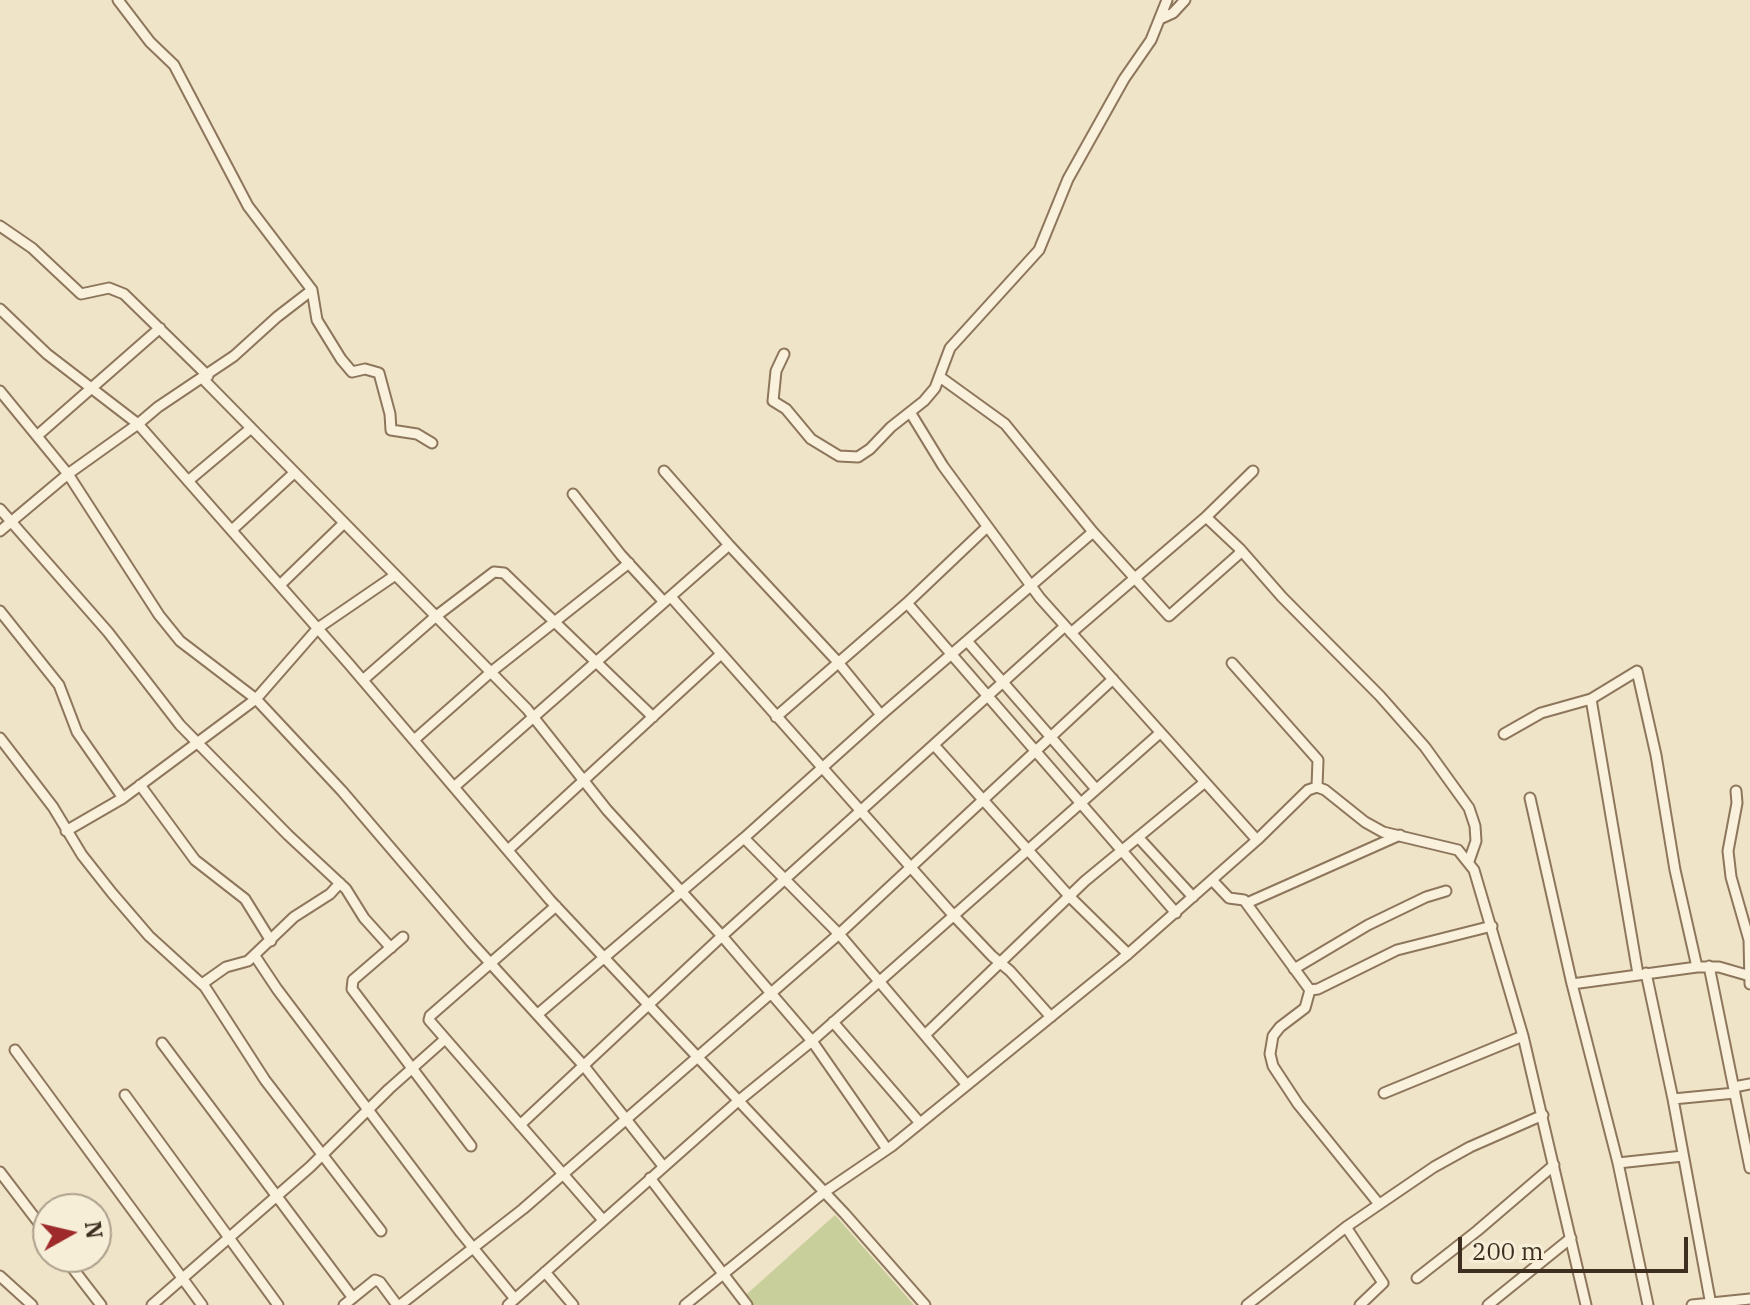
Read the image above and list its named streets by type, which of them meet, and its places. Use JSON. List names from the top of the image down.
{
  "scale_bar": "200 m",
  "north": "right"
}
